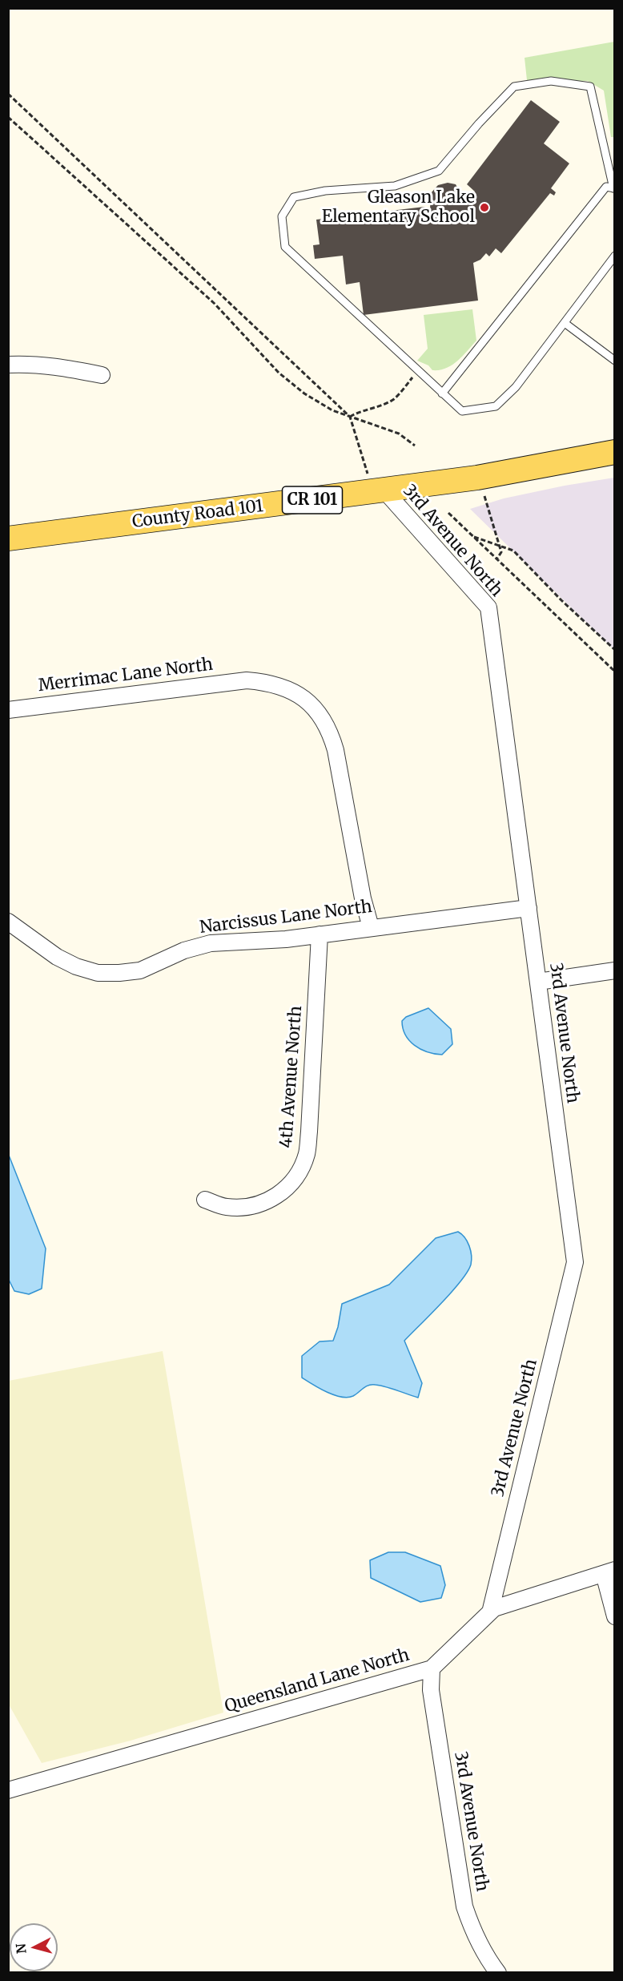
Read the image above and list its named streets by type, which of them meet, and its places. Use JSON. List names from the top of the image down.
{
  "streets": {
    "main road": ["CR 101", "County Road 101"],
    "street": [
      "3rd Avenue North",
      "Merrimac Lane North",
      "Narcissus Lane North",
      "4th Avenue North",
      "Queensland Lane North"
    ]
  },
  "crossings": [
    ["County Road 101", "3rd Avenue North"],
    ["3rd Avenue North", "Narcissus Lane North"],
    ["3rd Avenue North", "Queensland Lane North"],
    ["Merrimac Lane North", "Narcissus Lane North"],
    ["Narcissus Lane North", "4th Avenue North"]
  ],
  "places": ["Gleason Lake Elementary School"],
  "north": "left"
}
